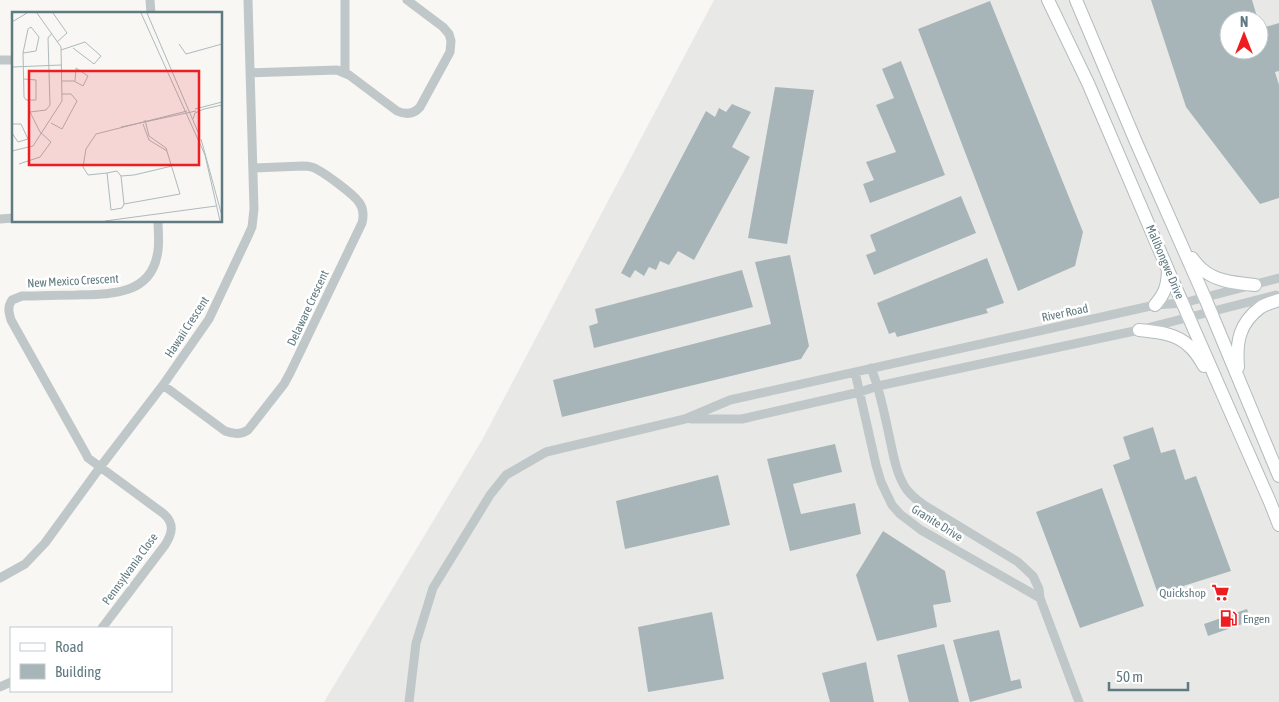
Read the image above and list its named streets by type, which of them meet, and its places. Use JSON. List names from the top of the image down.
{
  "streets": {
    "main road": ["Malibongwe Drive"],
    "street": [
      "New Mexico Crescent",
      "Delaware Crescent",
      "River Road",
      "Hawaii Crescent",
      "Granite Drive",
      "Pennsylvania Close"
    ]
  },
  "crossings": [
    ["Malibongwe Drive", "River Road"],
    ["New Mexico Crescent", "Hawaii Crescent"],
    ["New Mexico Crescent", "Pennsylvania Close"],
    ["Delaware Crescent", "Hawaii Crescent"],
    ["River Road", "Granite Drive"],
    ["Hawaii Crescent", "Pennsylvania Close"]
  ],
  "places": {
    "supermarket": ["Quickshop"],
    "fuel station": ["Engen"]
  },
  "legend": ["Road", "Building"],
  "scale_bar": "50 m",
  "north": "top"
}
